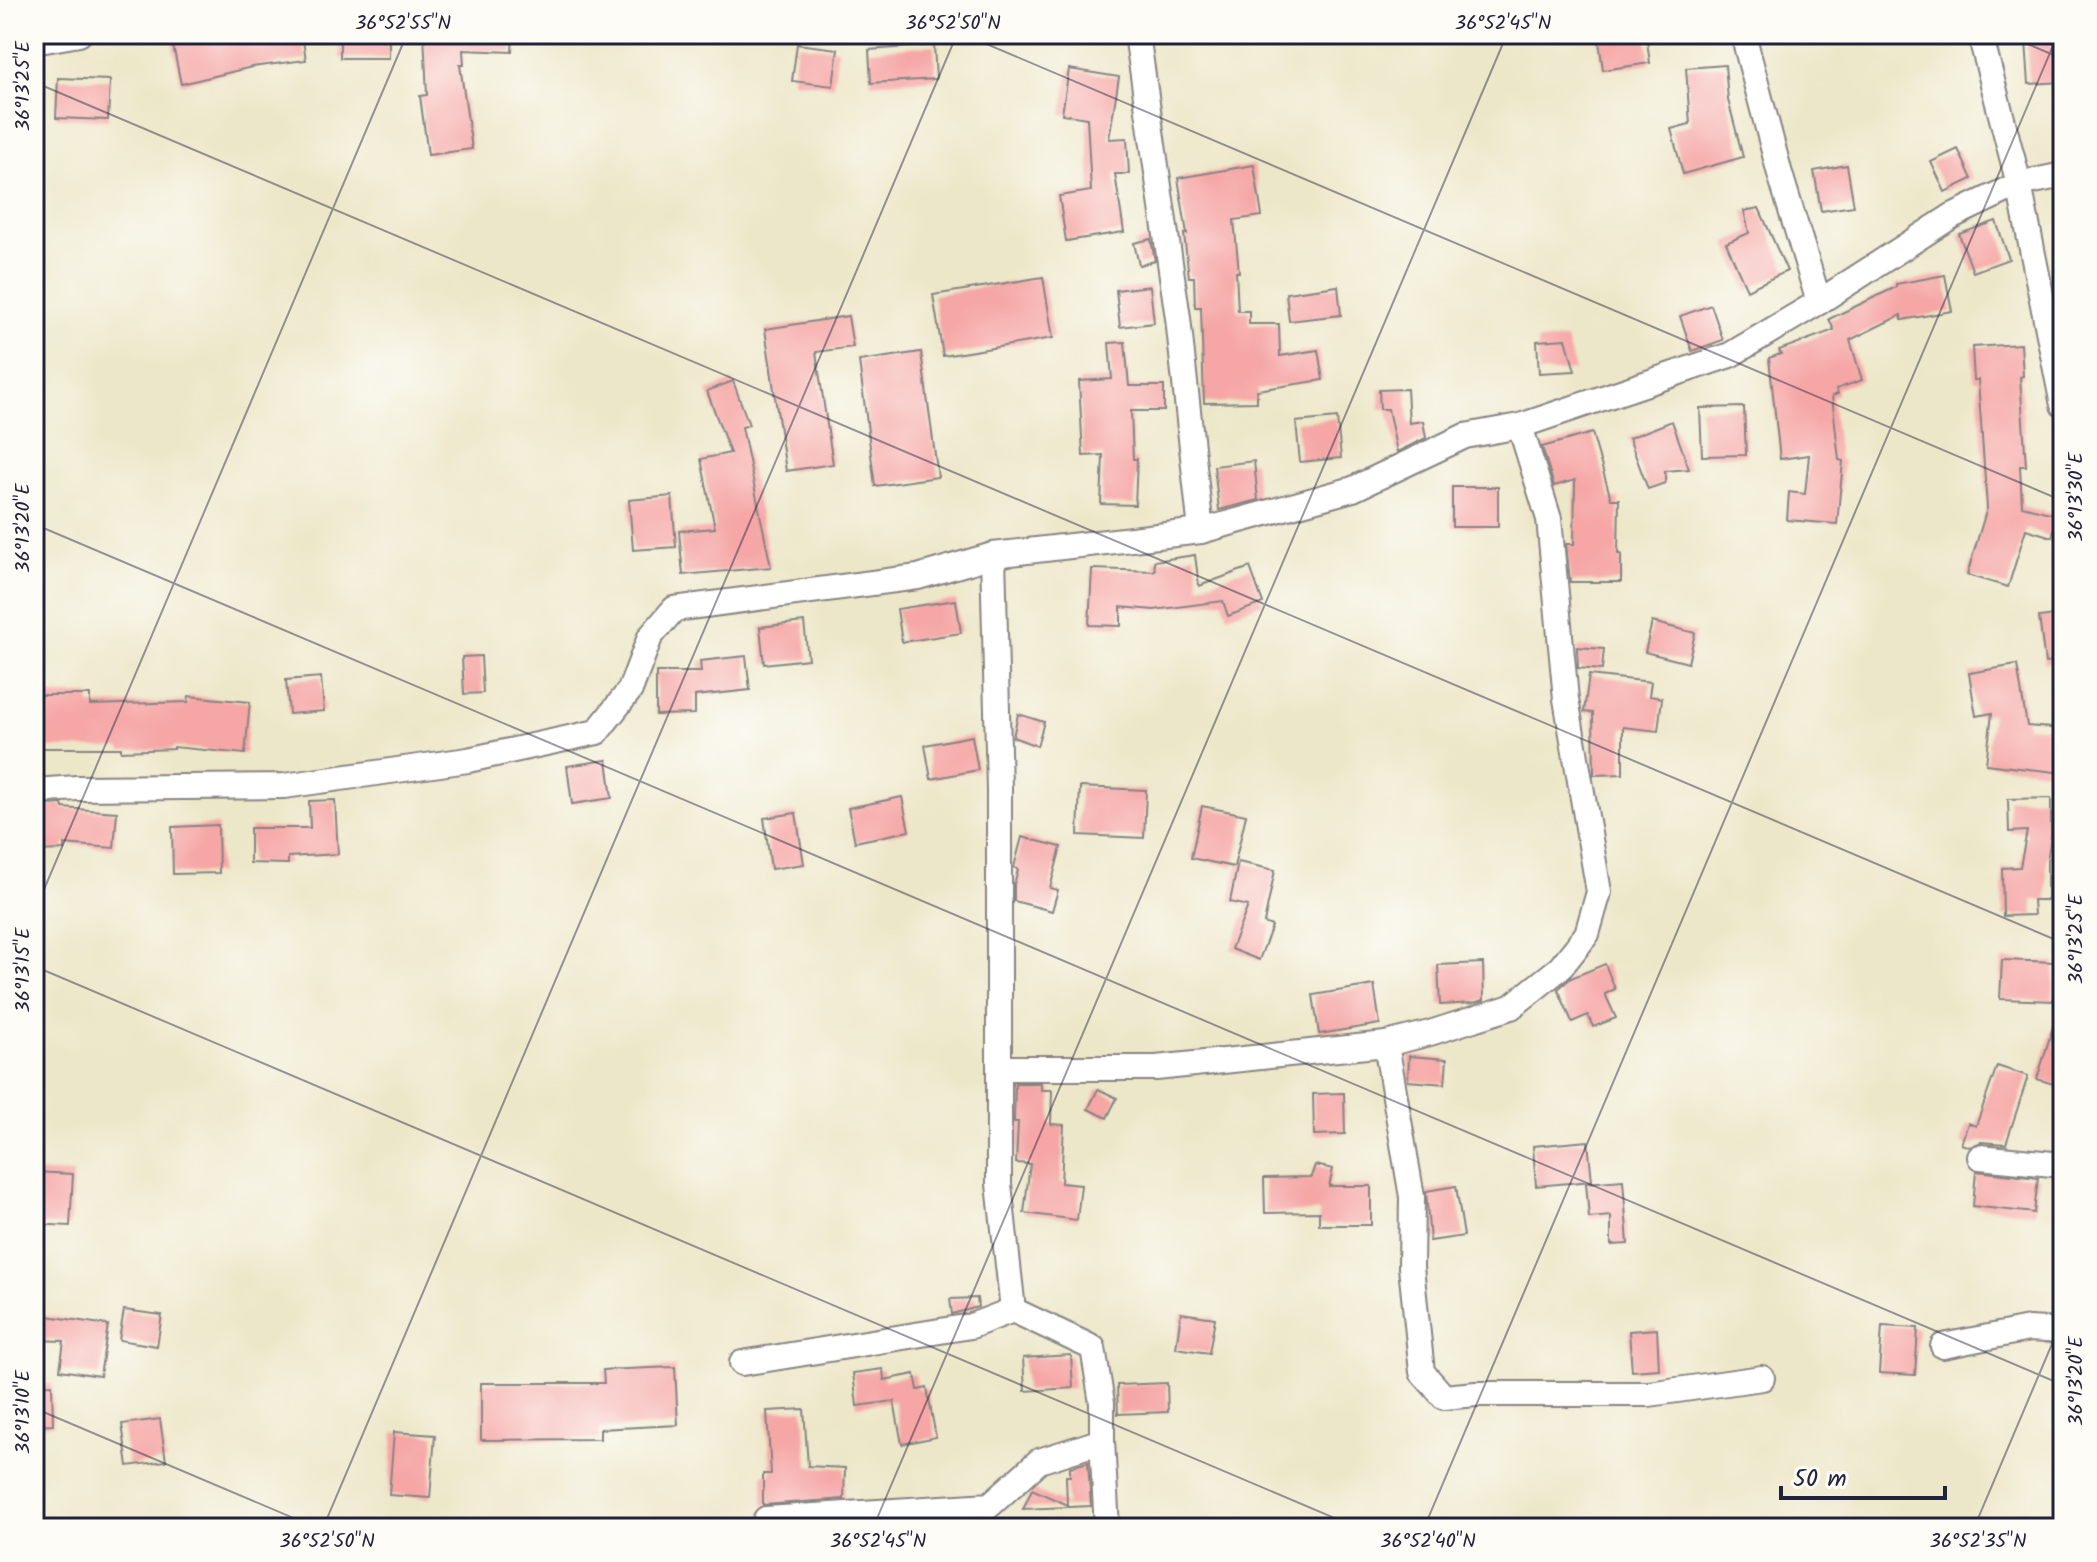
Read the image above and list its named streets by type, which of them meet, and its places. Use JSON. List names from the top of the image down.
{
  "scale_bar": "50 m",
  "coordinates": [
    "36°52'55\"N",
    "36°52'50\"N",
    "36°52'45\"N",
    "36°13'25\"E",
    "36°13'30\"E",
    "36°13'20\"E",
    "36°13'15\"E",
    "36°13'10\"E",
    "36°52'40\"N",
    "36°52'35\"N"
  ]
}
